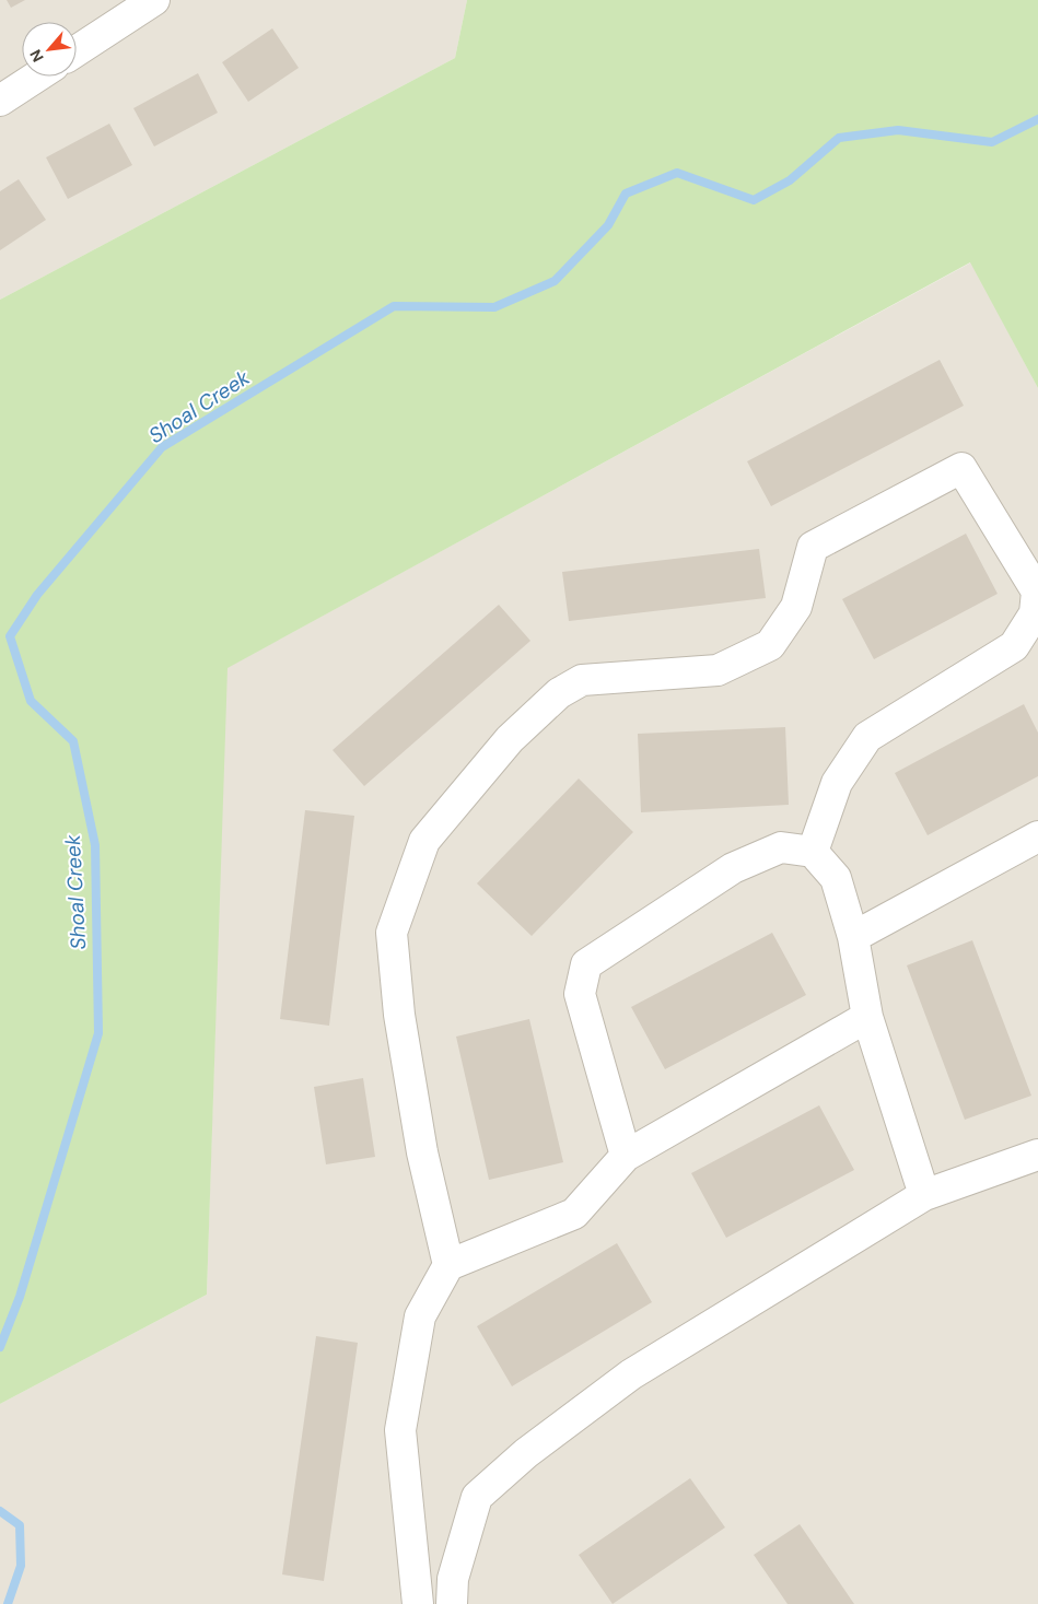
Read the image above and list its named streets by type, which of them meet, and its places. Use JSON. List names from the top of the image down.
{
  "water": ["Shoal Creek"],
  "north": "bottom left"
}
